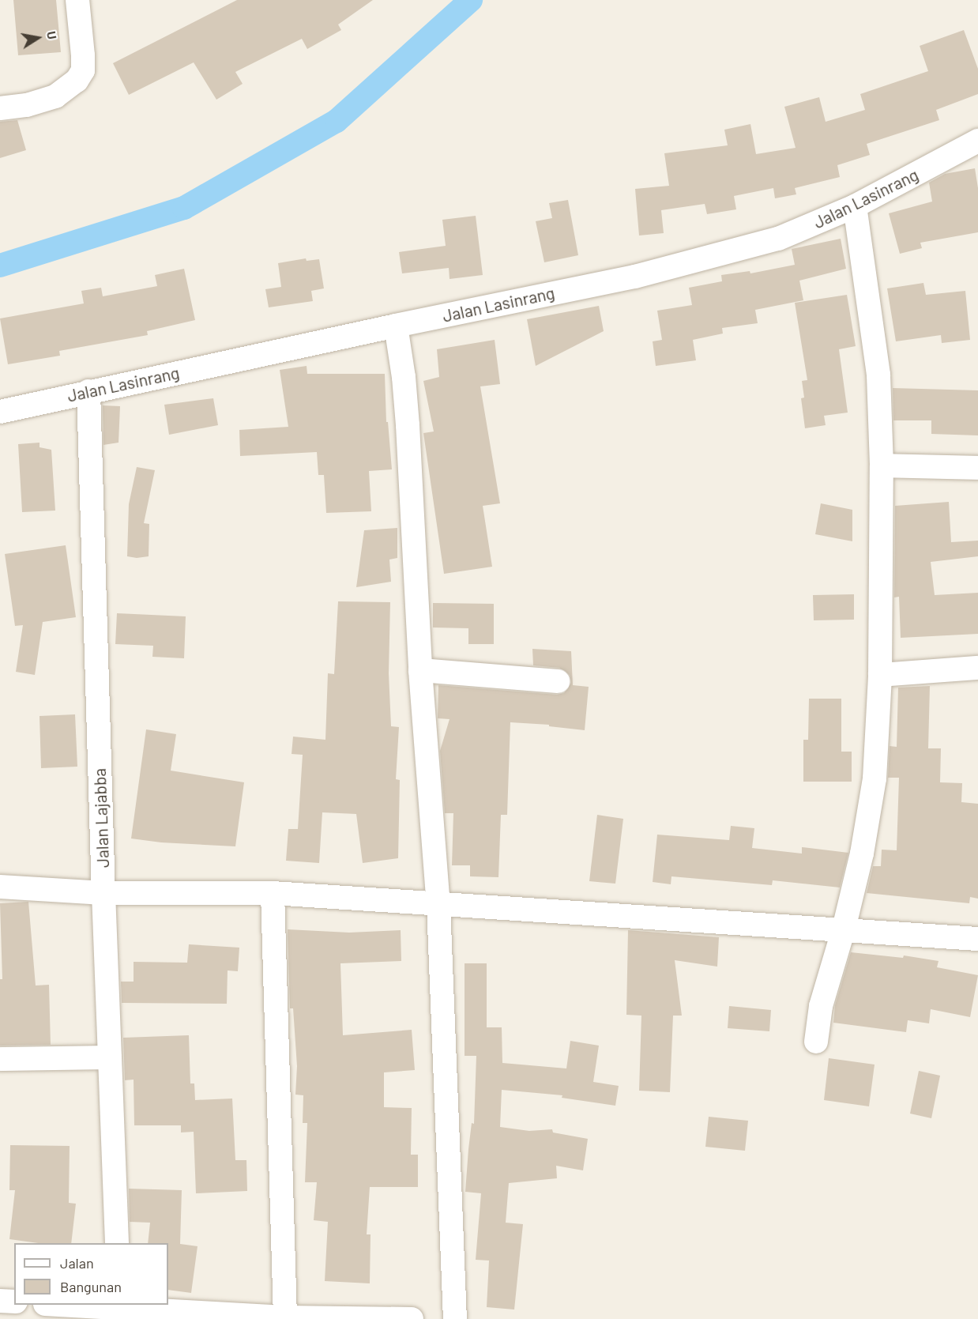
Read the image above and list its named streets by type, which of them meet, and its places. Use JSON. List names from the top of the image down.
{
  "streets": {
    "street": ["Jalan Lasinrang", "Jalan Lajabba"]
  },
  "crossings": [
    ["Jalan Lasinrang", "Jalan Lajabba"]
  ],
  "legend": ["Jalan", "Bangunan"],
  "north": "right"
}
